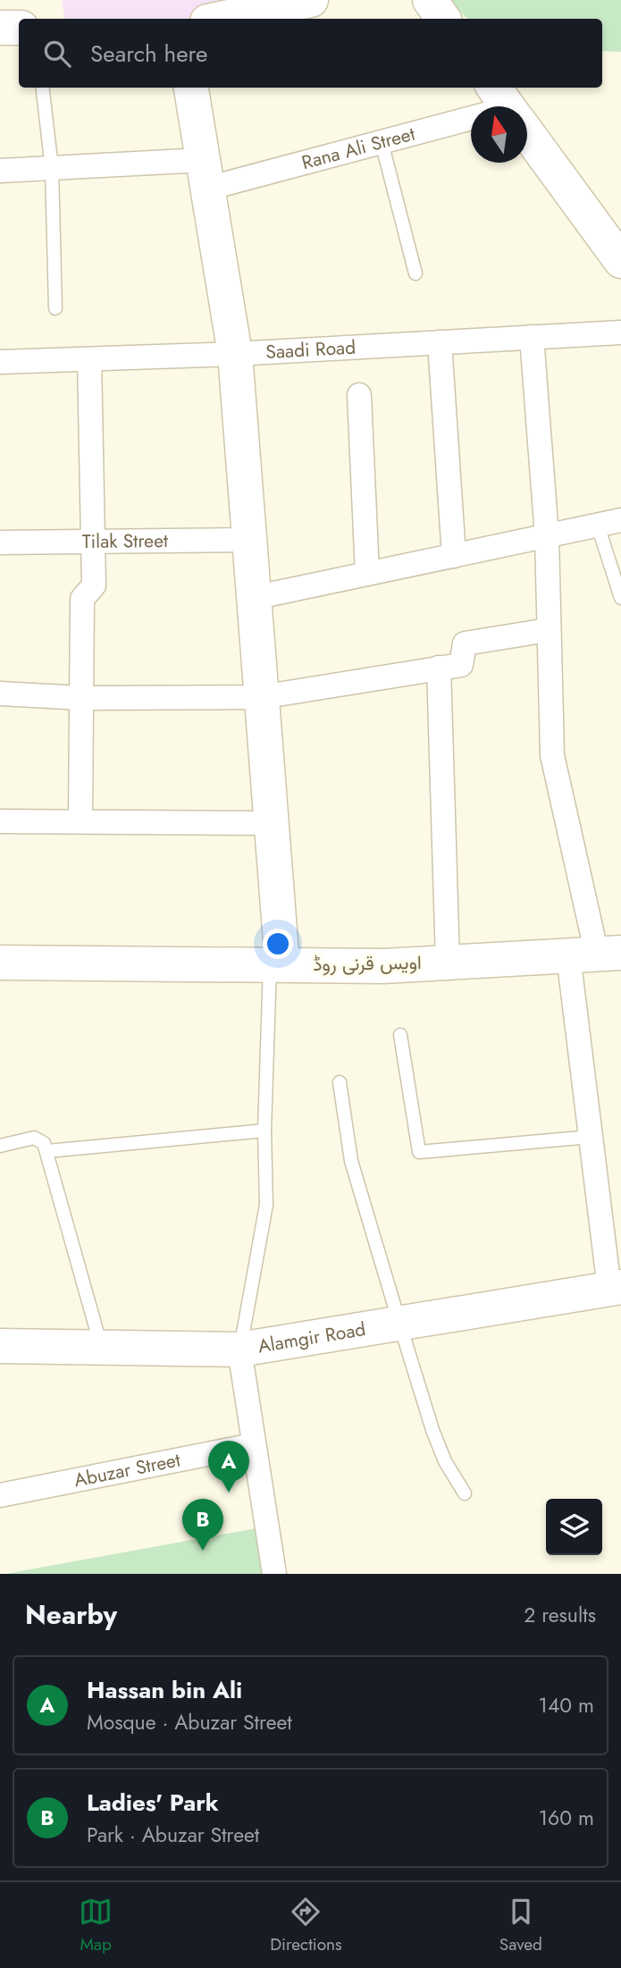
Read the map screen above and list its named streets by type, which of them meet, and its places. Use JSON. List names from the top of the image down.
{
  "streets": {
    "street": [
      "Rana Ali Street",
      "Saadi Road",
      "Tilak Street",
      "اویس قرنی روڈ",
      "Alamgir Road",
      "Abuzar Street"
    ]
  },
  "north": "top",
  "page": {
    "search": "Search here",
    "pins": ["A", "B"],
    "heading": ["Nearby", "2 results"],
    "list": [
      {
        "mark": "A",
        "name": "Hassan bin Ali",
        "note": "Mosque · Abuzar Street",
        "value": "140 m"
      },
      {
        "mark": "B",
        "name": "Ladies' Park",
        "note": "Park · Abuzar Street",
        "value": "160 m"
      }
    ],
    "nav": ["Map", "Directions", "Saved"]
  }
}
